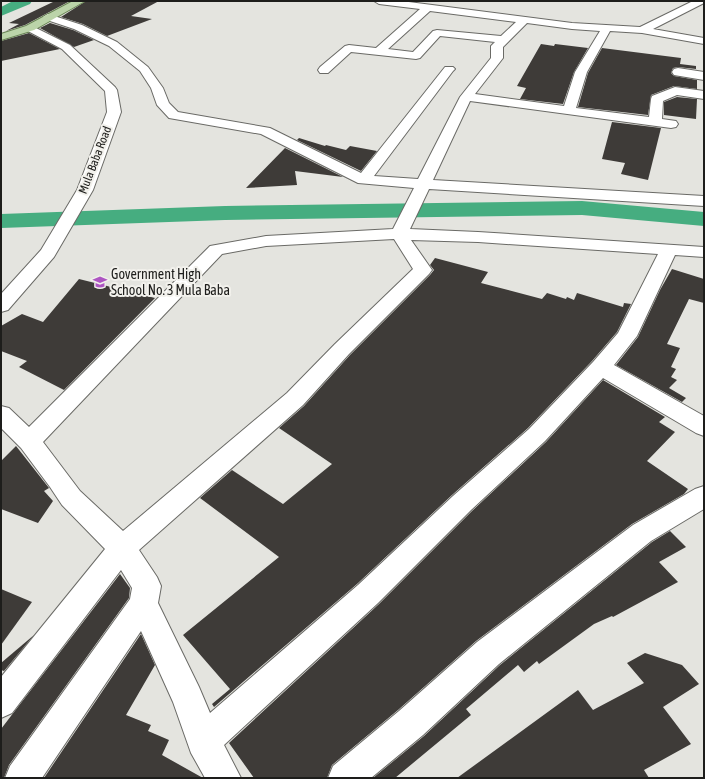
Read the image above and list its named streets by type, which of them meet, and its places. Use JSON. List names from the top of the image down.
{
  "streets": {
    "street": ["Mula Baba Road"]
  },
  "places": {
    "school or university": ["Government High School No. 3 Mula Baba"]
  }
}
